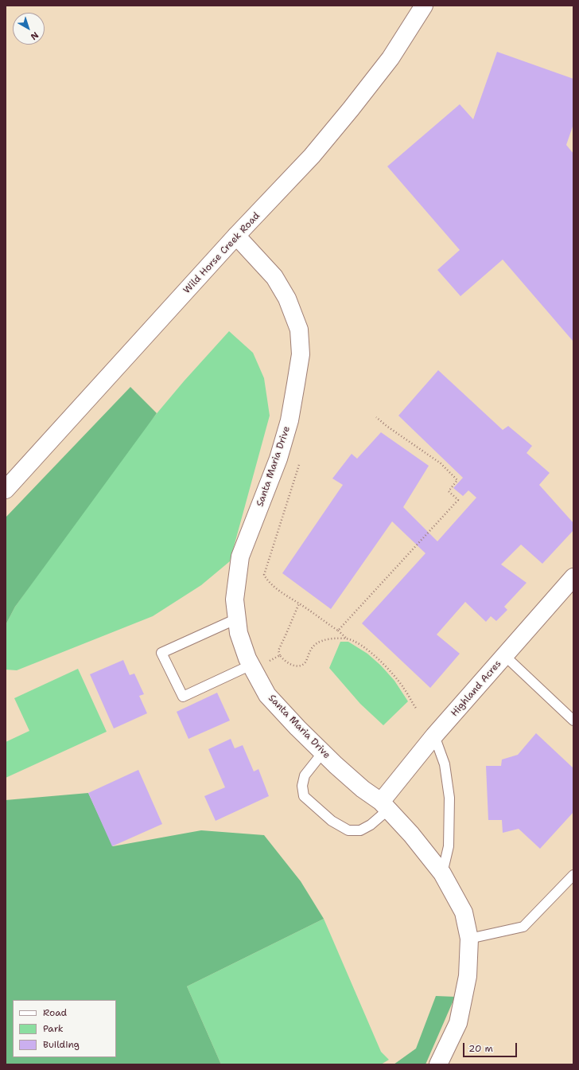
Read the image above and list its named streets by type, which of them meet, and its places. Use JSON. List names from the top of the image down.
{
  "streets": {
    "street": ["Wild Horse Creek Road", "Santa Maria Drive", "Highland Acres"]
  },
  "crossings": [
    ["Wild Horse Creek Road", "Santa Maria Drive"],
    ["Santa Maria Drive", "Highland Acres"]
  ],
  "legend": ["Road", "Park", "Building"],
  "scale_bar": "20 m",
  "north": "bottom right"
}
